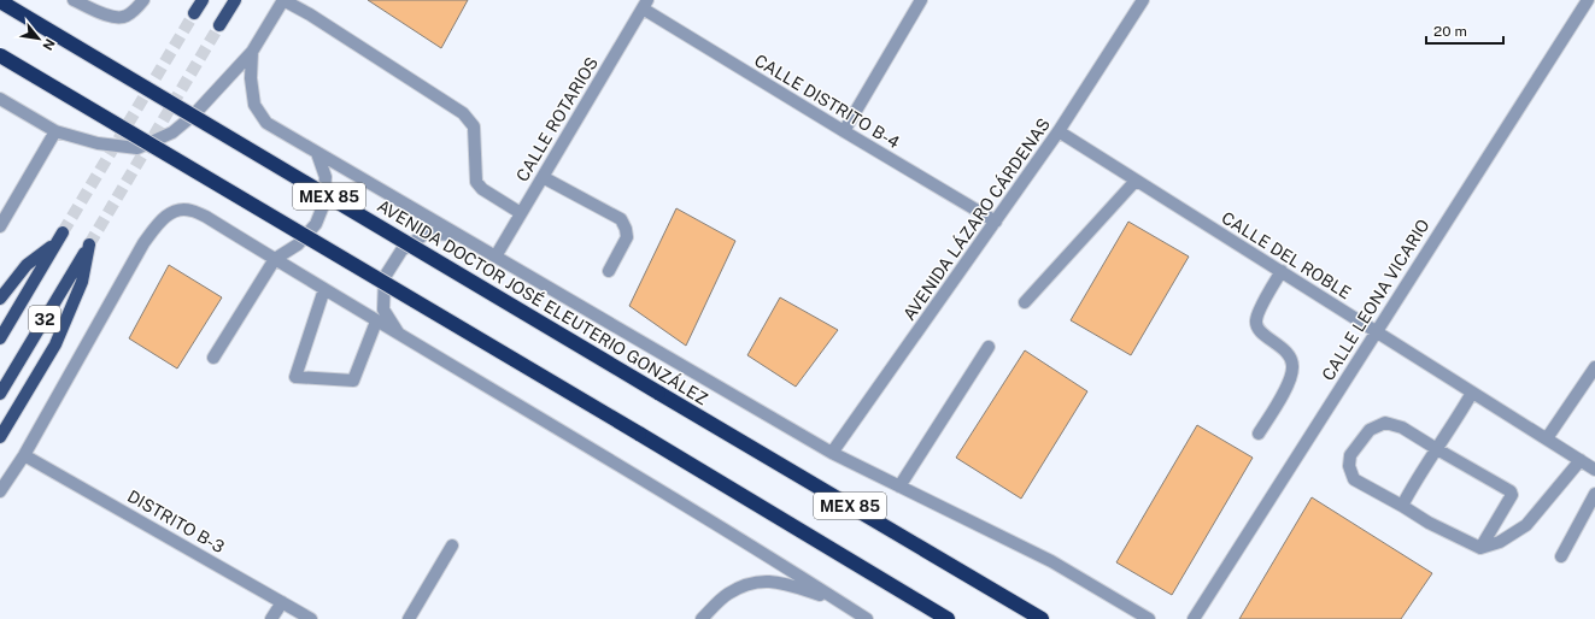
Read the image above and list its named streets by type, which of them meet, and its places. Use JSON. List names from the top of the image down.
{
  "streets": {
    "highway": ["MEX 85", "AVENIDA DOCTOR JOSÉ ELEUTERIO GONZÁLEZ"],
    "main road": ["32"],
    "street": [
      "CALLE DISTRITO B-4",
      "CALLE ROTARIOS",
      "AVENIDA LÁZARO CÁRDENAS",
      "CALLE DEL ROBLE",
      "CALLE LEONA VICARIO",
      "DISTRITO B-3"
    ]
  },
  "crossings": [
    ["CALLE DISTRITO B-4", "CALLE ROTARIOS"],
    ["CALLE DISTRITO B-4", "AVENIDA LÁZARO CÁRDENAS"],
    ["AVENIDA LÁZARO CÁRDENAS", "CALLE DEL ROBLE"],
    ["CALLE DEL ROBLE", "CALLE LEONA VICARIO"]
  ],
  "scale_bar": "20 m",
  "north": "bottom right"
}
